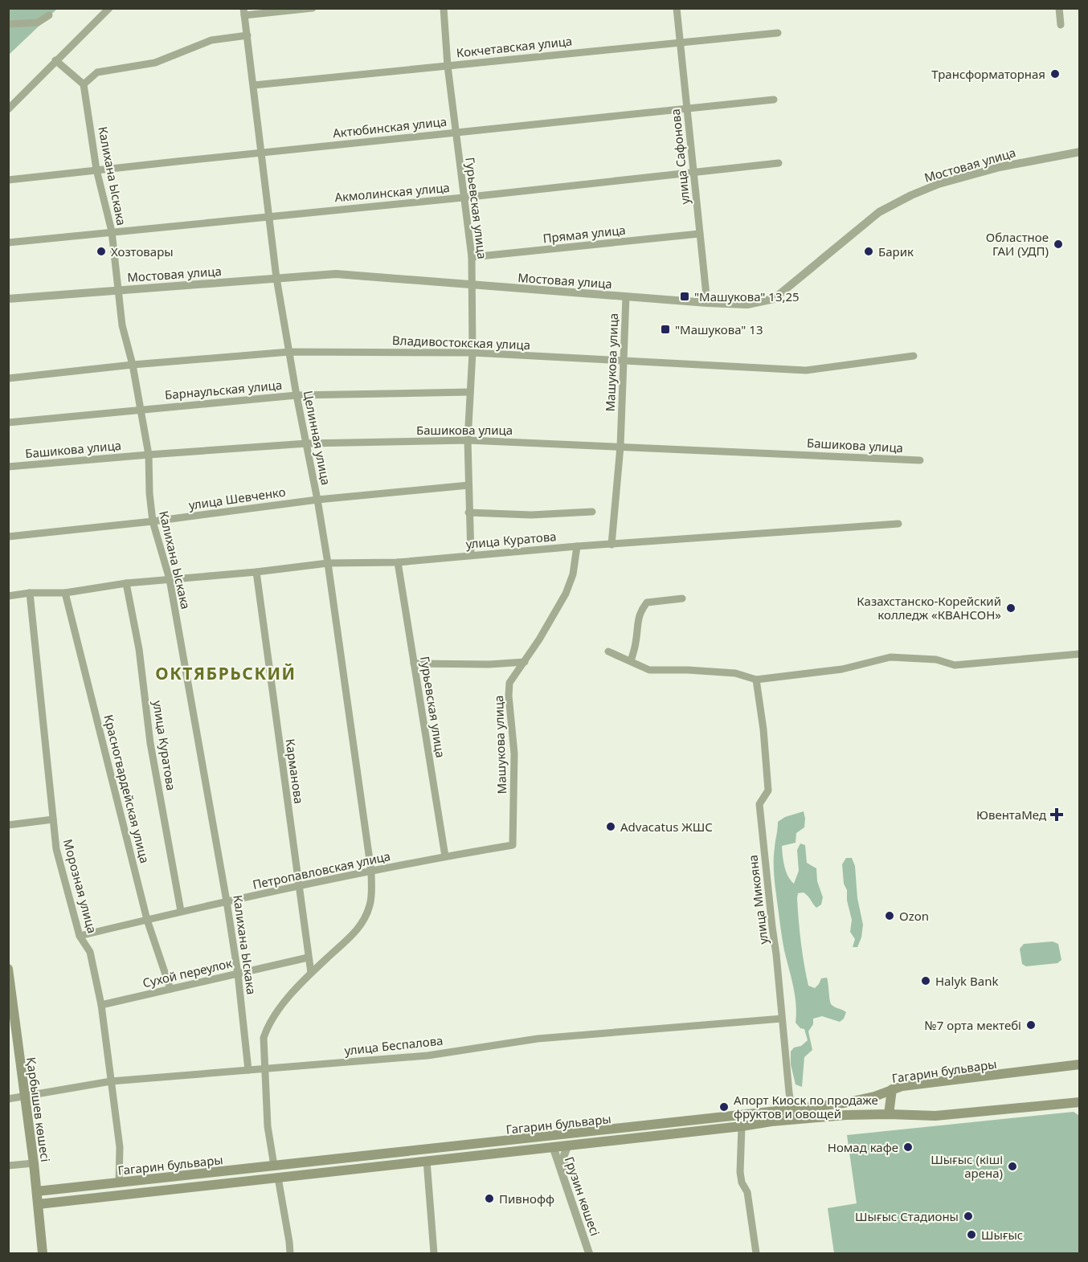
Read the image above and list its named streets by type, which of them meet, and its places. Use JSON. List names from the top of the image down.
{
  "streets": {
    "main road": ["Гагарин бульвары", "Қарбышев көшесі"],
    "street": [
      "Кокчетавская улица",
      "Актюбинская улица",
      "улица Сафонова",
      "Мостовая улица",
      "Калихана Ыскака",
      "Акмолинская улица",
      "Гурьевская улица",
      "Прямая улица",
      "Владивостокская улица",
      "Машукова улица",
      "Барнаульская улица",
      "Башикова улица",
      "Целинная улица",
      "улица Шевченко",
      "улица Куратова",
      "Карманова",
      "Красногвардейская улица",
      "Петропавловская улица",
      "Морозная улица",
      "улица Микояна",
      "Сухой переулок",
      "улица Беспалова",
      "Грузин көшесі"
    ]
  },
  "crossings": [
    ["Кокчетавская улица", "улица Сафонова"],
    ["Кокчетавская улица", "Гурьевская улица"],
    ["Кокчетавская улица", "Целинная улица"],
    ["Актюбинская улица", "улица Сафонова"],
    ["Актюбинская улица", "Калихана Ыскака"],
    ["Актюбинская улица", "Гурьевская улица"],
    ["Актюбинская улица", "Целинная улица"],
    ["улица Сафонова", "Мостовая улица"],
    ["улица Сафонова", "Акмолинская улица"],
    ["улица Сафонова", "Прямая улица"],
    ["Мостовая улица", "Калихана Ыскака"],
    ["Мостовая улица", "Гурьевская улица"],
    ["Мостовая улица", "Машукова улица"],
    ["Мостовая улица", "Целинная улица"],
    ["Калихана Ыскака", "Акмолинская улица"],
    ["Калихана Ыскака", "Владивостокская улица"],
    ["Калихана Ыскака", "Барнаульская улица"],
    ["Калихана Ыскака", "Башикова улица"],
    ["Калихана Ыскака", "улица Шевченко"],
    ["Калихана Ыскака", "улица Куратова"],
    ["Калихана Ыскака", "Петропавловская улица"],
    ["Калихана Ыскака", "Сухой переулок"],
    ["Калихана Ыскака", "улица Беспалова"],
    ["Акмолинская улица", "Гурьевская улица"],
    ["Акмолинская улица", "Целинная улица"],
    ["Гурьевская улица", "Прямая улица"],
    ["Гурьевская улица", "Владивостокская улица"],
    ["Гурьевская улица", "Барнаульская улица"],
    ["Гурьевская улица", "Башикова улица"],
    ["Гурьевская улица", "улица Шевченко"],
    ["Гурьевская улица", "улица Куратова"],
    ["Гурьевская улица", "Петропавловская улица"],
    ["Владивостокская улица", "Машукова улица"],
    ["Владивостокская улица", "Целинная улица"],
    ["Машукова улица", "Башикова улица"],
    ["Машукова улица", "улица Куратова"],
    ["Машукова улица", "Петропавловская улица"],
    ["Барнаульская улица", "Целинная улица"],
    ["Башикова улица", "Целинная улица"],
    ["Целинная улица", "улица Шевченко"],
    ["Целинная улица", "улица Куратова"],
    ["Целинная улица", "Карманова"],
    ["Целинная улица", "Петропавловская улица"],
    ["Целинная улица", "улица Беспалова"],
    ["Целинная улица", "Гагарин бульвары"],
    ["улица Куратова", "Карманова"],
    ["улица Куратова", "Красногвардейская улица"],
    ["улица Куратова", "Петропавловская улица"],
    ["улица Куратова", "Морозная улица"],
    ["Карманова", "Петропавловская улица"],
    ["Карманова", "Сухой переулок"],
    ["Красногвардейская улица", "Петропавловская улица"],
    ["Красногвардейская улица", "Сухой переулок"],
    ["Петропавловская улица", "Морозная улица"],
    ["Морозная улица", "Сухой переулок"],
    ["Морозная улица", "улица Беспалова"],
    ["Морозная улица", "Гагарин бульвары"],
    ["улица Микояна", "улица Беспалова"],
    ["улица Микояна", "Гагарин бульвары"],
    ["улица Беспалова", "Қарбышев көшесі"],
    ["Гагарин бульвары", "Қарбышев көшесі"],
    ["Гагарин бульвары", "Грузин көшесі"]
  ],
  "districts": ["ОКТЯБРЬСКИЙ"],
  "places": {
    "other": [
      "Трансформаторная",
      "Областное ГАИ (УДП)",
      "Хозтовары",
      "Барик",
      "Казахстанско-Корейский колледж «КВАНСОН»",
      "Advacatus ЖШС",
      "Ozon",
      "Halyk Bank",
      "№7 орта мектебі",
      "Апорт Киоск по продаже фруктов и овощей",
      "Номад кафе",
      "Шығыс (кіші арена)",
      "Пивнофф",
      "Шығыс Стадионы",
      "Шығыс"
    ],
    "transit": ["\"Машукова\" 13,25", "\"Машукова\" 13"],
    "health": ["ЮвентаМед"]
  }
}
